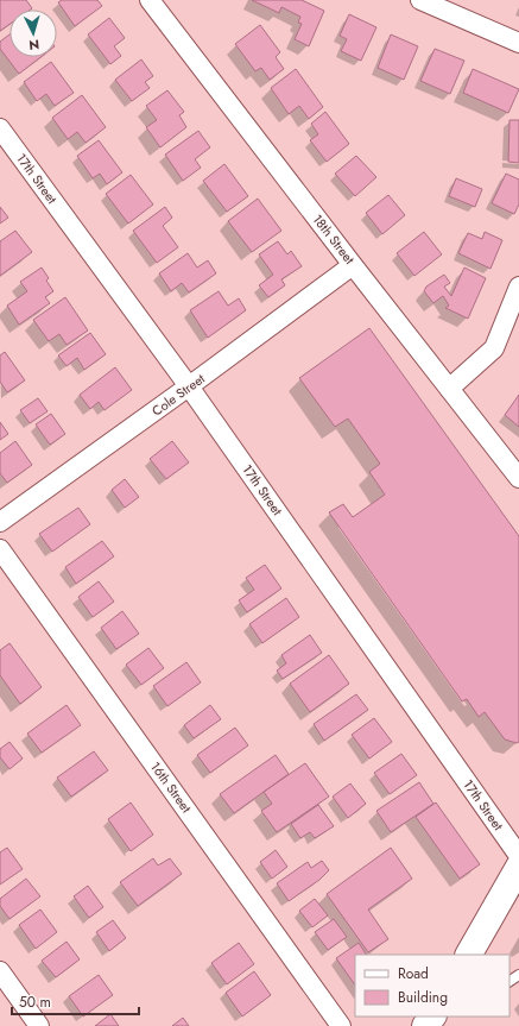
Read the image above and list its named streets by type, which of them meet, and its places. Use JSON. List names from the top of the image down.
{
  "streets": {
    "street": [
      "17th Street",
      "18th Street",
      "Cole Street",
      "16th Street"
    ]
  },
  "crossings": [
    ["17th Street", "Cole Street"],
    ["18th Street", "Cole Street"]
  ],
  "legend": ["Road", "Building"],
  "scale_bar": "50 m",
  "north": "bottom"
}
